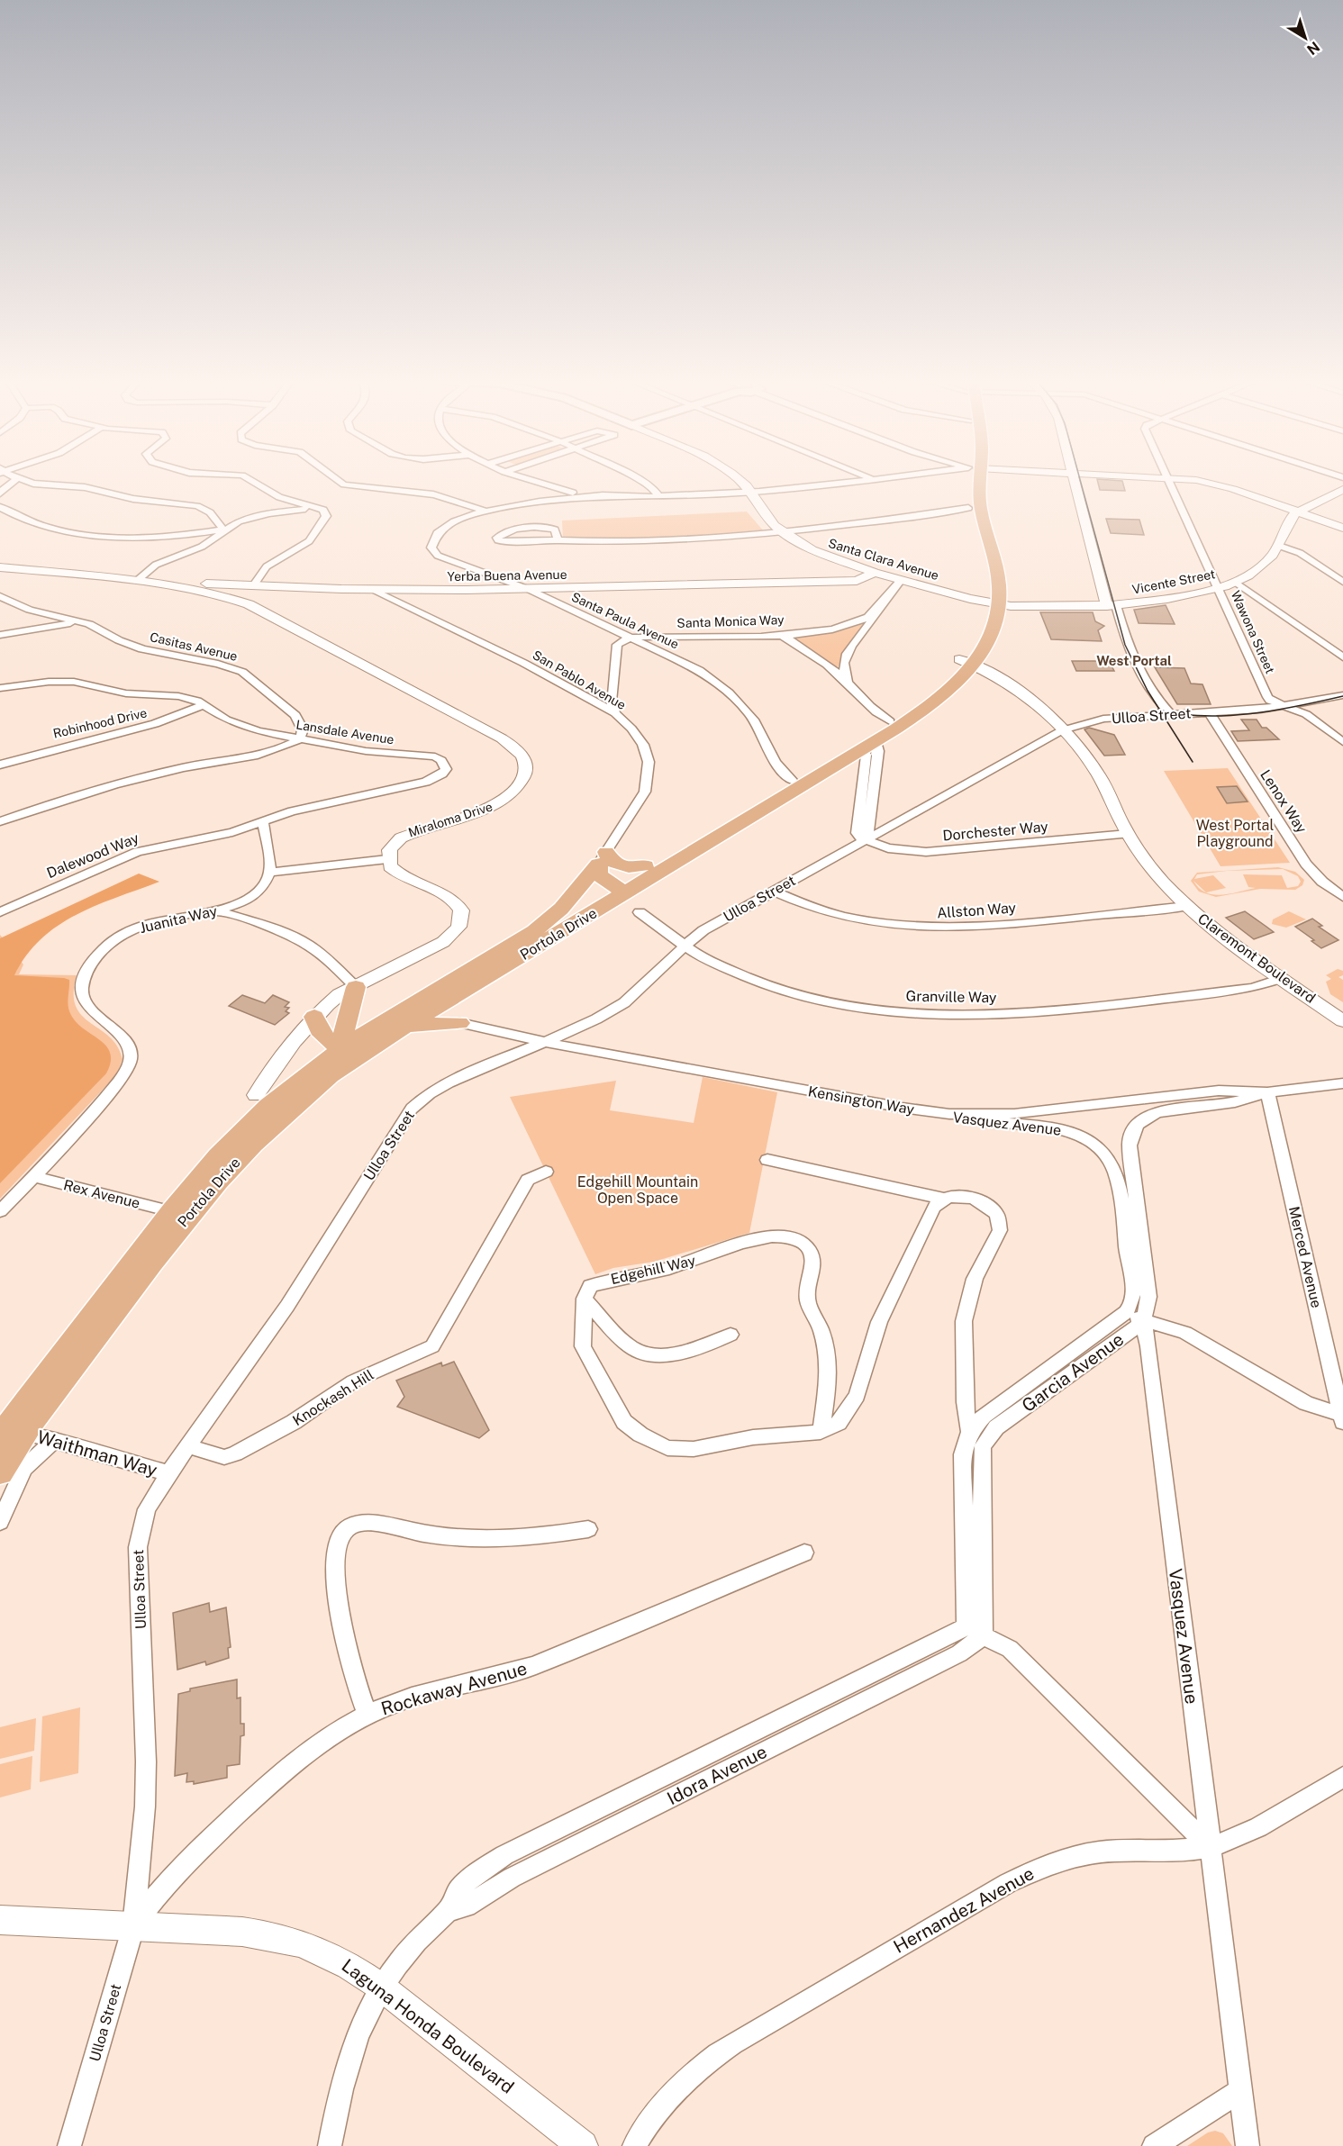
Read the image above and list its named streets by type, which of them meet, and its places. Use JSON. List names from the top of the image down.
{
  "streets": {
    "main road": ["Portola Drive"],
    "street": [
      "Santa Clara Avenue",
      "Yerba Buena Avenue",
      "Vicente Street",
      "Santa Paula Avenue",
      "Santa Monica Way",
      "Wawona Street",
      "Casitas Avenue",
      "San Pablo Avenue",
      "Ulloa Street",
      "Robinhood Drive",
      "Lansdale Avenue",
      "Lenox Way",
      "Miraloma Drive",
      "Dorchester Way",
      "Dalewood Way",
      "Allston Way",
      "Juanita Way",
      "Claremont Boulevard",
      "Granville Way",
      "Kensington Way",
      "Vasquez Avenue",
      "Rex Avenue",
      "Merced Avenue",
      "Edgehill Way",
      "Garcia Avenue",
      "Knockash Hill",
      "Waithman Way",
      "Rockaway Avenue",
      "Idora Avenue",
      "Hernandez Avenue",
      "Laguna Honda Boulevard"
    ]
  },
  "crossings": [
    ["Santa Clara Avenue", "Yerba Buena Avenue"],
    ["Santa Clara Avenue", "Vicente Street"],
    ["Santa Clara Avenue", "Santa Monica Way"],
    ["Santa Clara Avenue", "Portola Drive"],
    ["Yerba Buena Avenue", "Santa Paula Avenue"],
    ["Yerba Buena Avenue", "San Pablo Avenue"],
    ["Yerba Buena Avenue", "Miraloma Drive"],
    ["Vicente Street", "Wawona Street"],
    ["Vicente Street", "Portola Drive"],
    ["Santa Paula Avenue", "Santa Monica Way"],
    ["Santa Paula Avenue", "Portola Drive"],
    ["Wawona Street", "Ulloa Street"],
    ["Casitas Avenue", "Lansdale Avenue"],
    ["Ulloa Street", "Lenox Way"],
    ["Ulloa Street", "Dorchester Way"],
    ["Ulloa Street", "Allston Way"],
    ["Ulloa Street", "Claremont Boulevard"],
    ["Ulloa Street", "Granville Way"],
    ["Ulloa Street", "Kensington Way"],
    ["Ulloa Street", "Knockash Hill"],
    ["Ulloa Street", "Waithman Way"],
    ["Ulloa Street", "Rockaway Avenue"],
    ["Ulloa Street", "Laguna Honda Boulevard"],
    ["Robinhood Drive", "Lansdale Avenue"],
    ["Lansdale Avenue", "Dalewood Way"],
    ["Dorchester Way", "Claremont Boulevard"],
    ["Allston Way", "Claremont Boulevard"],
    ["Juanita Way", "Rex Avenue"],
    ["Portola Drive", "Claremont Boulevard"],
    ["Portola Drive", "Rex Avenue"],
    ["Portola Drive", "Waithman Way"],
    ["Claremont Boulevard", "Granville Way"],
    ["Kensington Way", "Vasquez Avenue"],
    ["Kensington Way", "Merced Avenue"],
    ["Vasquez Avenue", "Garcia Avenue"],
    ["Vasquez Avenue", "Hernandez Avenue"],
    ["Garcia Avenue", "Idora Avenue"],
    ["Rockaway Avenue", "Laguna Honda Boulevard"],
    ["Idora Avenue", "Laguna Honda Boulevard"]
  ],
  "districts": ["West Portal"],
  "parks": ["West Portal Playground", "Edgehill Mountain Open Space"],
  "north": "bottom right"
}
